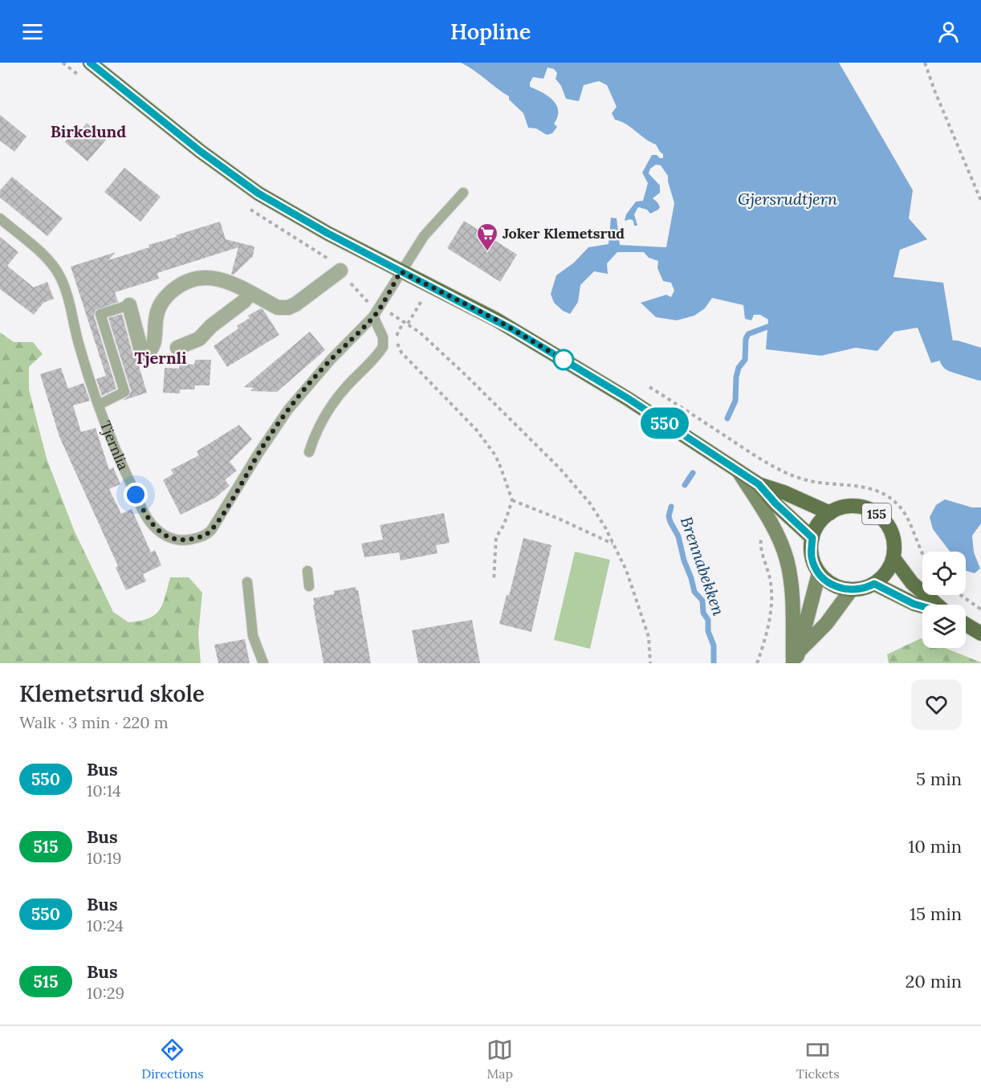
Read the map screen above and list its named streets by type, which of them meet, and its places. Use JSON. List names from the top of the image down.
{
  "streets": {
    "main road": ["155"],
    "street": ["Tjernlia"]
  },
  "districts": ["Birkelund", "Tjernli"],
  "water": ["Gjersrudtjern", "Brennabekken"],
  "places": {
    "supermarket": ["Joker Klemetsrud"]
  },
  "lines": ["bus line 550"],
  "page": {
    "header": "Hopline",
    "on_map": "550",
    "heading": ["Klemetsrud skole", "Walk · 3 min · 220 m"],
    "list": [
      {
        "mark": "550",
        "name": "Bus",
        "note": "10:14",
        "value": "5 min"
      },
      {
        "mark": "515",
        "name": "Bus",
        "note": "10:19",
        "value": "10 min"
      },
      {
        "mark": "550",
        "name": "Bus",
        "note": "10:24",
        "value": "15 min"
      },
      {
        "mark": "515",
        "name": "Bus",
        "note": "10:29",
        "value": "20 min"
      }
    ],
    "tabs": ["Directions", "Map", "Tickets"]
  }
}
